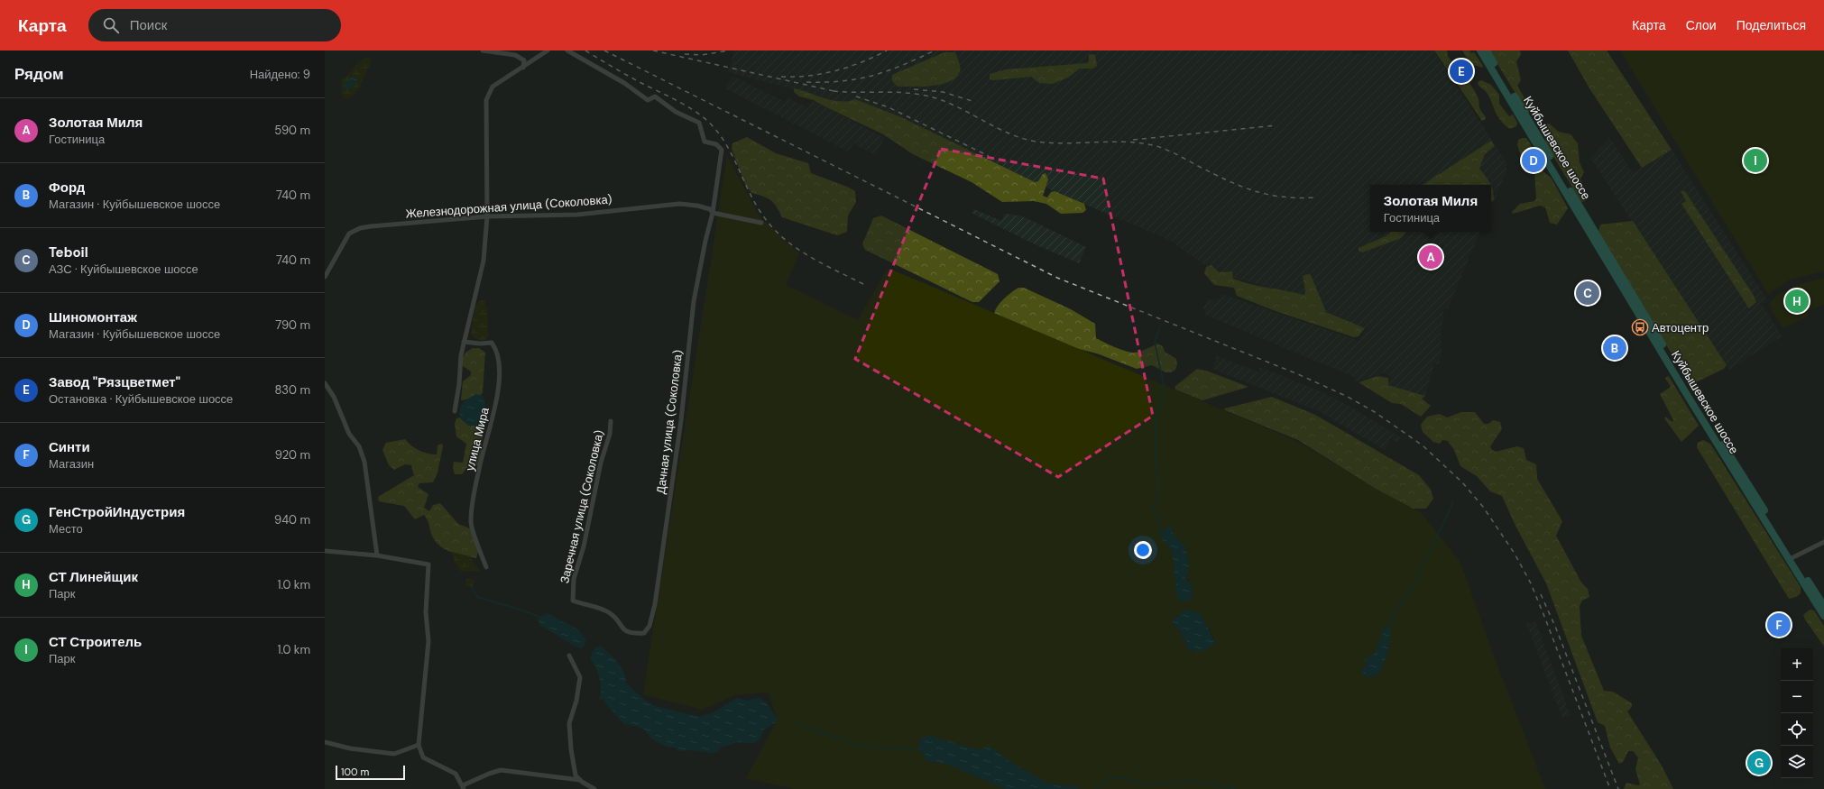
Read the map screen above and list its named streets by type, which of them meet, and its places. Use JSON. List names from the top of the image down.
{
  "streets": {
    "main road": ["Куйбышевское шоссе"],
    "street": [
      "Железнодорожная улица (Соколовка)",
      "Дачная улица (Соколовка)",
      "улица Мира",
      "Заречная улица (Соколовка)"
    ]
  },
  "crossings": [
    ["Железнодорожная улица (Соколовка)", "Дачная улица (Соколовка)"],
    ["Дачная улица (Соколовка)", "Заречная улица (Соколовка)"]
  ],
  "places": {
    "bus stop": ["Автоцентр"]
  },
  "scale_bar": "100 m",
  "page": {
    "header": "Карта",
    "search": "Поиск",
    "nav": ["Карта", "Слои", "Поделиться"],
    "heading": ["Рядом", "Найдено: 9"],
    "pins": [
      "E",
      "D",
      "I",
      "A",
      "C",
      "H",
      "B",
      "F",
      "G"
    ],
    "list": [
      {
        "mark": "A",
        "name": "Золотая Миля",
        "note": "Гостиница",
        "value": "590 m"
      },
      {
        "mark": "B",
        "name": "Форд",
        "note": "Магазин · Куйбышевское шоссе",
        "value": "740 m"
      },
      {
        "mark": "C",
        "name": "Teboil",
        "note": "АЗС · Куйбышевское шоссе",
        "value": "740 m"
      },
      {
        "mark": "D",
        "name": "Шиномонтаж",
        "note": "Магазин · Куйбышевское шоссе",
        "value": "790 m"
      },
      {
        "mark": "E",
        "name": "Завод \"Рязцветмет\"",
        "note": "Остановка · Куйбышевское шоссе",
        "value": "830 m"
      },
      {
        "mark": "F",
        "name": "Синти",
        "note": "Магазин",
        "value": "920 m"
      },
      {
        "mark": "G",
        "name": "ГенСтройИндустрия",
        "note": "Место",
        "value": "940 m"
      },
      {
        "mark": "H",
        "name": "СТ Линейщик",
        "note": "Парк",
        "value": "1.0 km"
      },
      {
        "mark": "I",
        "name": "СТ Строитель",
        "note": "Парк",
        "value": "1.0 km"
      }
    ],
    "popup": ["Золотая Миля", "Гостиница"],
    "map_buttons": ["+", "−"],
    "scale": "100 m"
  }
}
